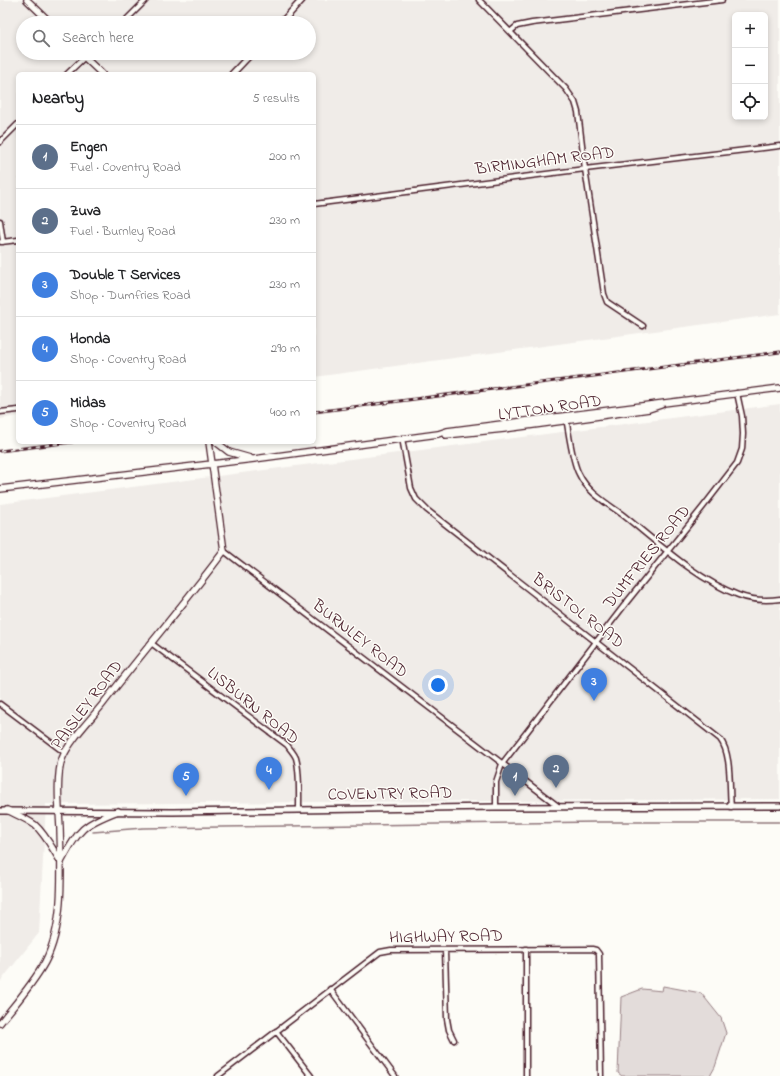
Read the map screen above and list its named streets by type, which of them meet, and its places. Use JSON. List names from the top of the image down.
{
  "streets": {
    "main road": ["LYTTON ROAD", "PAISLEY ROAD"],
    "street": [
      "BIRMINGHAM ROAD",
      "DUMFRIES ROAD",
      "BRISTOL ROAD",
      "BURNLEY ROAD",
      "LISBURN ROAD",
      "COVENTRY ROAD",
      "HIGHWAY ROAD"
    ]
  },
  "crossings": [
    ["LYTTON ROAD", "DUMFRIES ROAD"],
    ["LYTTON ROAD", "BRISTOL ROAD"],
    ["DUMFRIES ROAD", "BRISTOL ROAD"],
    ["DUMFRIES ROAD", "BURNLEY ROAD"],
    ["DUMFRIES ROAD", "COVENTRY ROAD"],
    ["BRISTOL ROAD", "COVENTRY ROAD"],
    ["BURNLEY ROAD", "PAISLEY ROAD"],
    ["BURNLEY ROAD", "COVENTRY ROAD"],
    ["PAISLEY ROAD", "LISBURN ROAD"],
    ["PAISLEY ROAD", "COVENTRY ROAD"],
    ["LISBURN ROAD", "COVENTRY ROAD"]
  ],
  "page": {
    "map_buttons": ["+", "−"],
    "search": "Search here",
    "heading": ["Nearby", "5 results"],
    "list": [
      {
        "mark": "1",
        "name": "Engen",
        "note": "Fuel · Coventry Road",
        "value": "200 m"
      },
      {
        "mark": "2",
        "name": "Zuva",
        "note": "Fuel · Burnley Road",
        "value": "230 m"
      },
      {
        "mark": "3",
        "name": "Double T Services",
        "note": "Shop · Dumfries Road",
        "value": "230 m"
      },
      {
        "mark": "4",
        "name": "Honda",
        "note": "Shop · Coventry Road",
        "value": "290 m"
      },
      {
        "mark": "5",
        "name": "Midas",
        "note": "Shop · Coventry Road",
        "value": "400 m"
      }
    ],
    "pins": [
      "3",
      "2",
      "4",
      "1",
      "5"
    ]
  }
}
